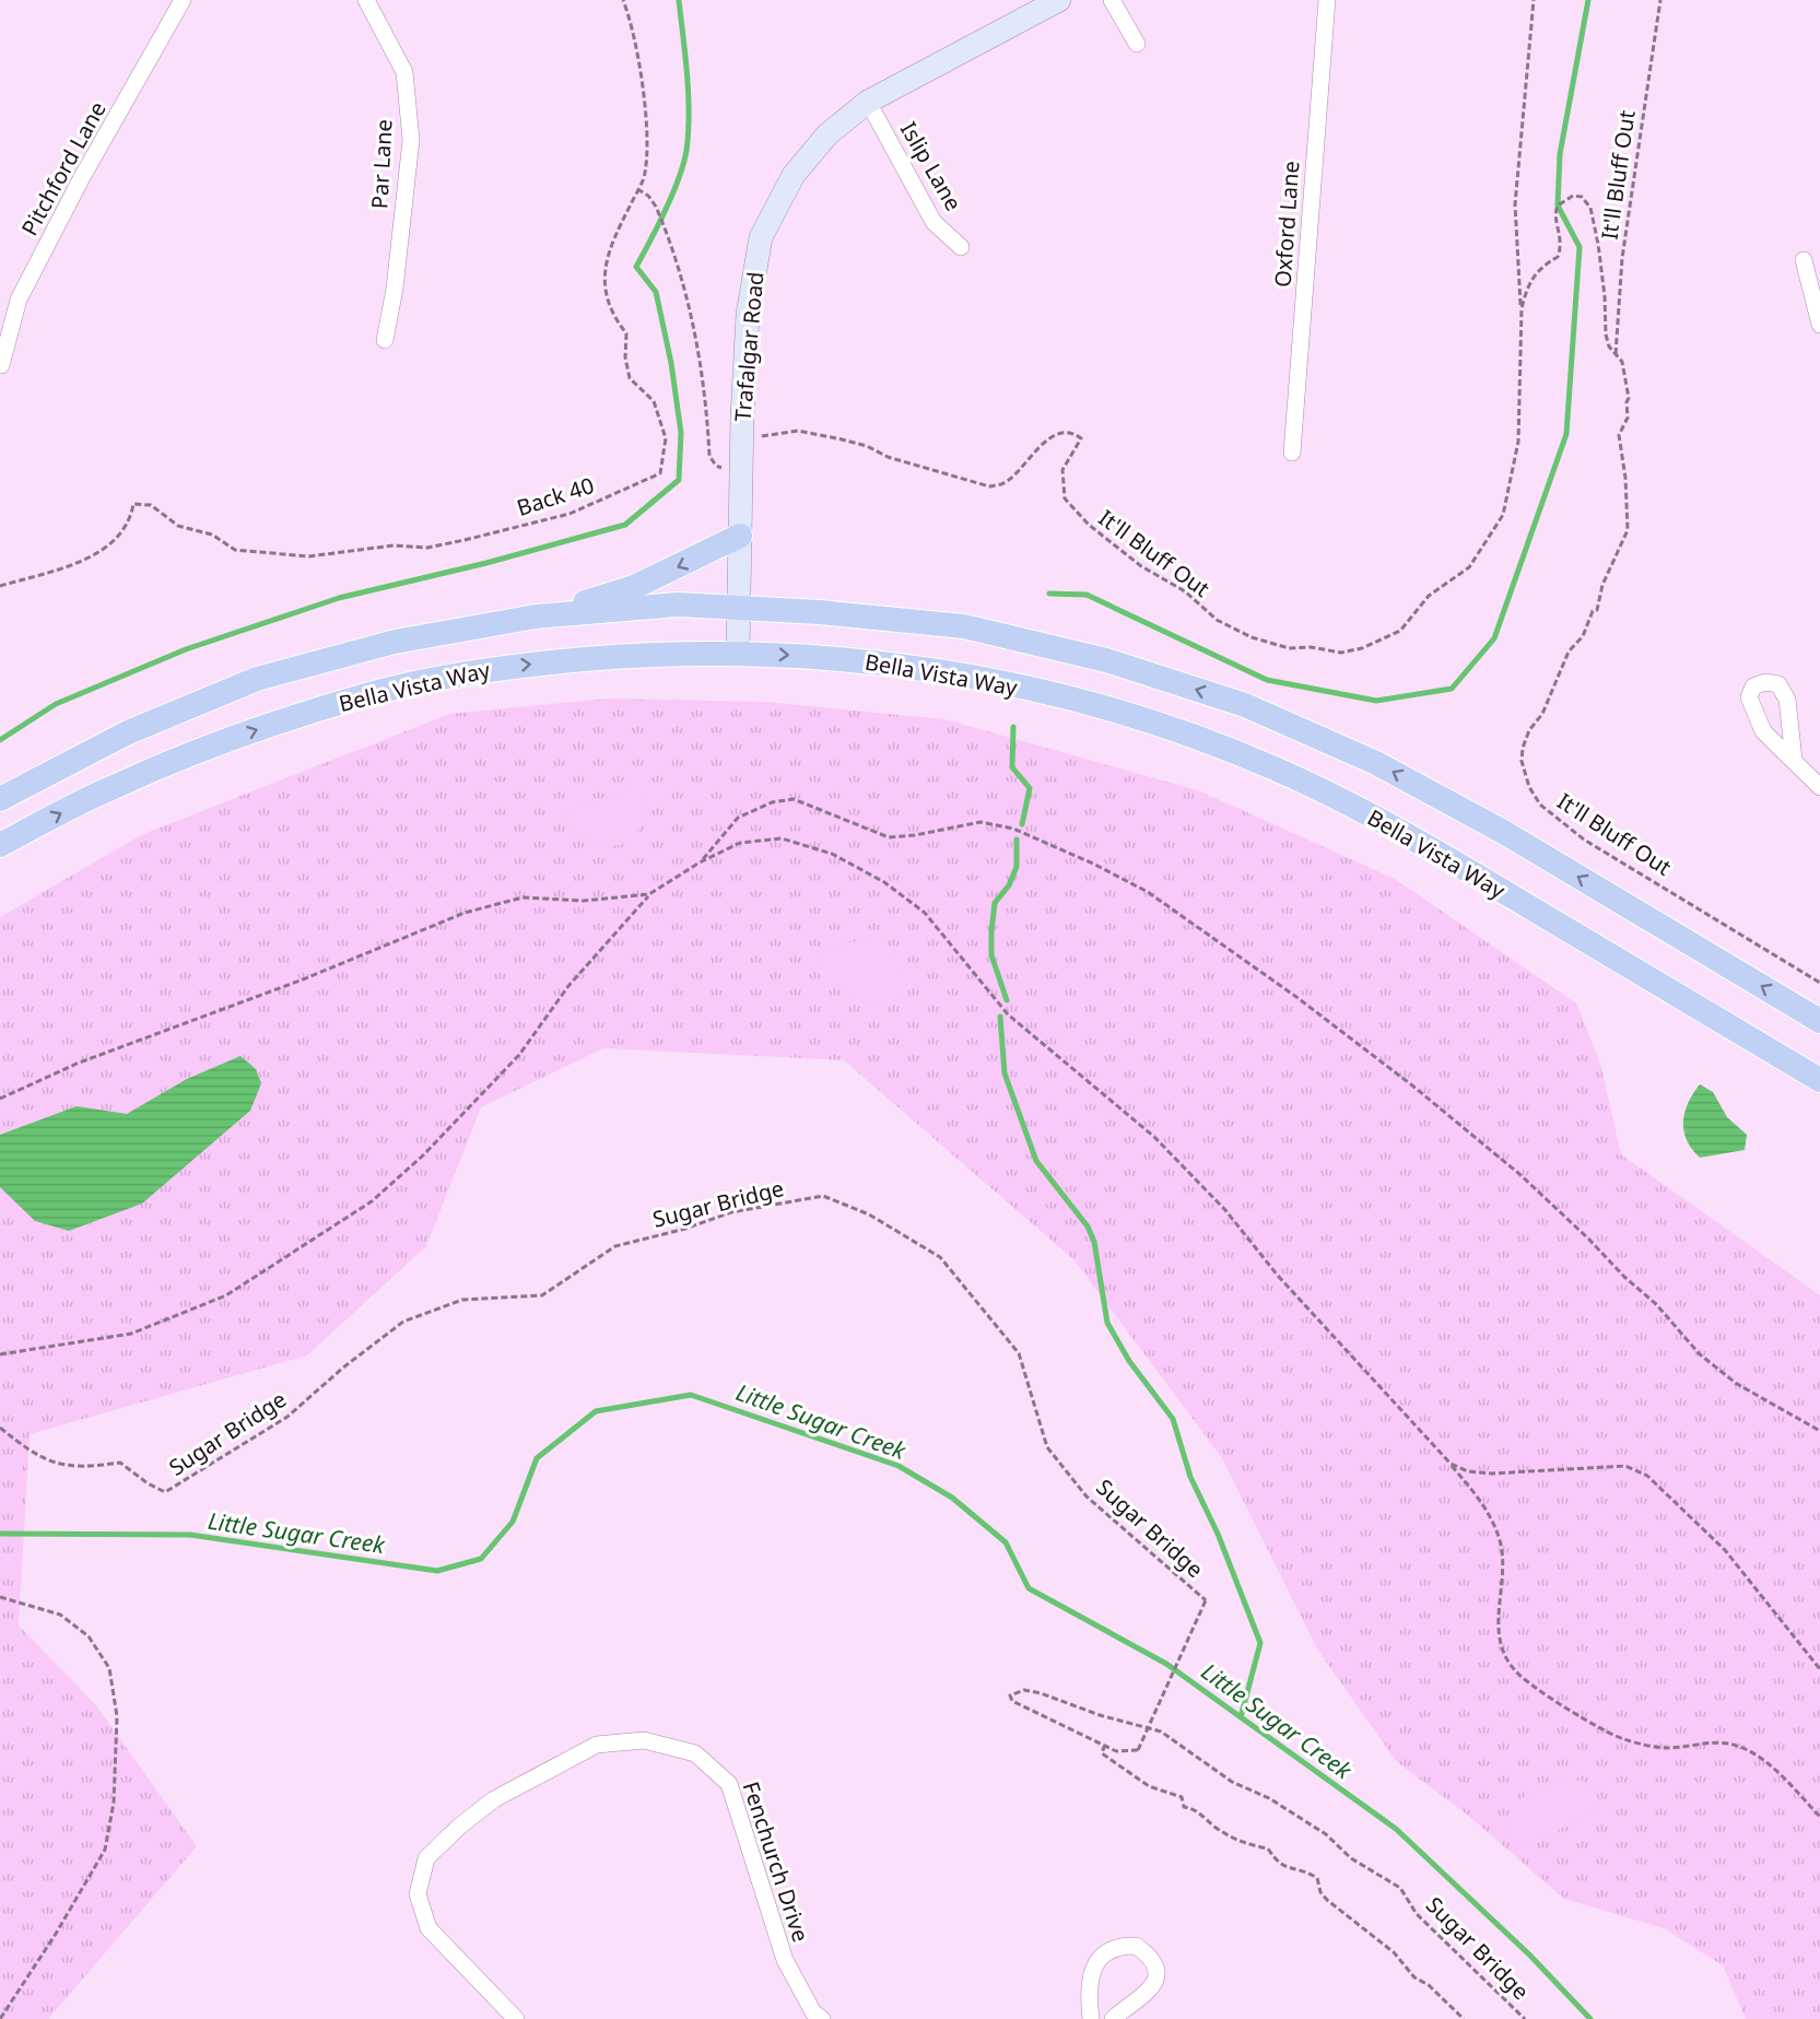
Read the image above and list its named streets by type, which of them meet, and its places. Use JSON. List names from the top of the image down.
{
  "streets": {
    "main road": ["Bella Vista Way"],
    "street": [
      "Par Lane",
      "Islip Lane",
      "Pitchford Lane",
      "Oxford Lane",
      "Trafalgar Road",
      "Fenchurch Drive"
    ],
    "path": ["It'll Bluff Out", "Back 40", "Sugar Bridge"]
  },
  "crossings": [
    ["Islip Lane", "Trafalgar Road"],
    ["It'll Bluff Out", "Trafalgar Road"],
    ["Trafalgar Road", "Bella Vista Way"]
  ],
  "water": ["Little Sugar Creek"]
}
